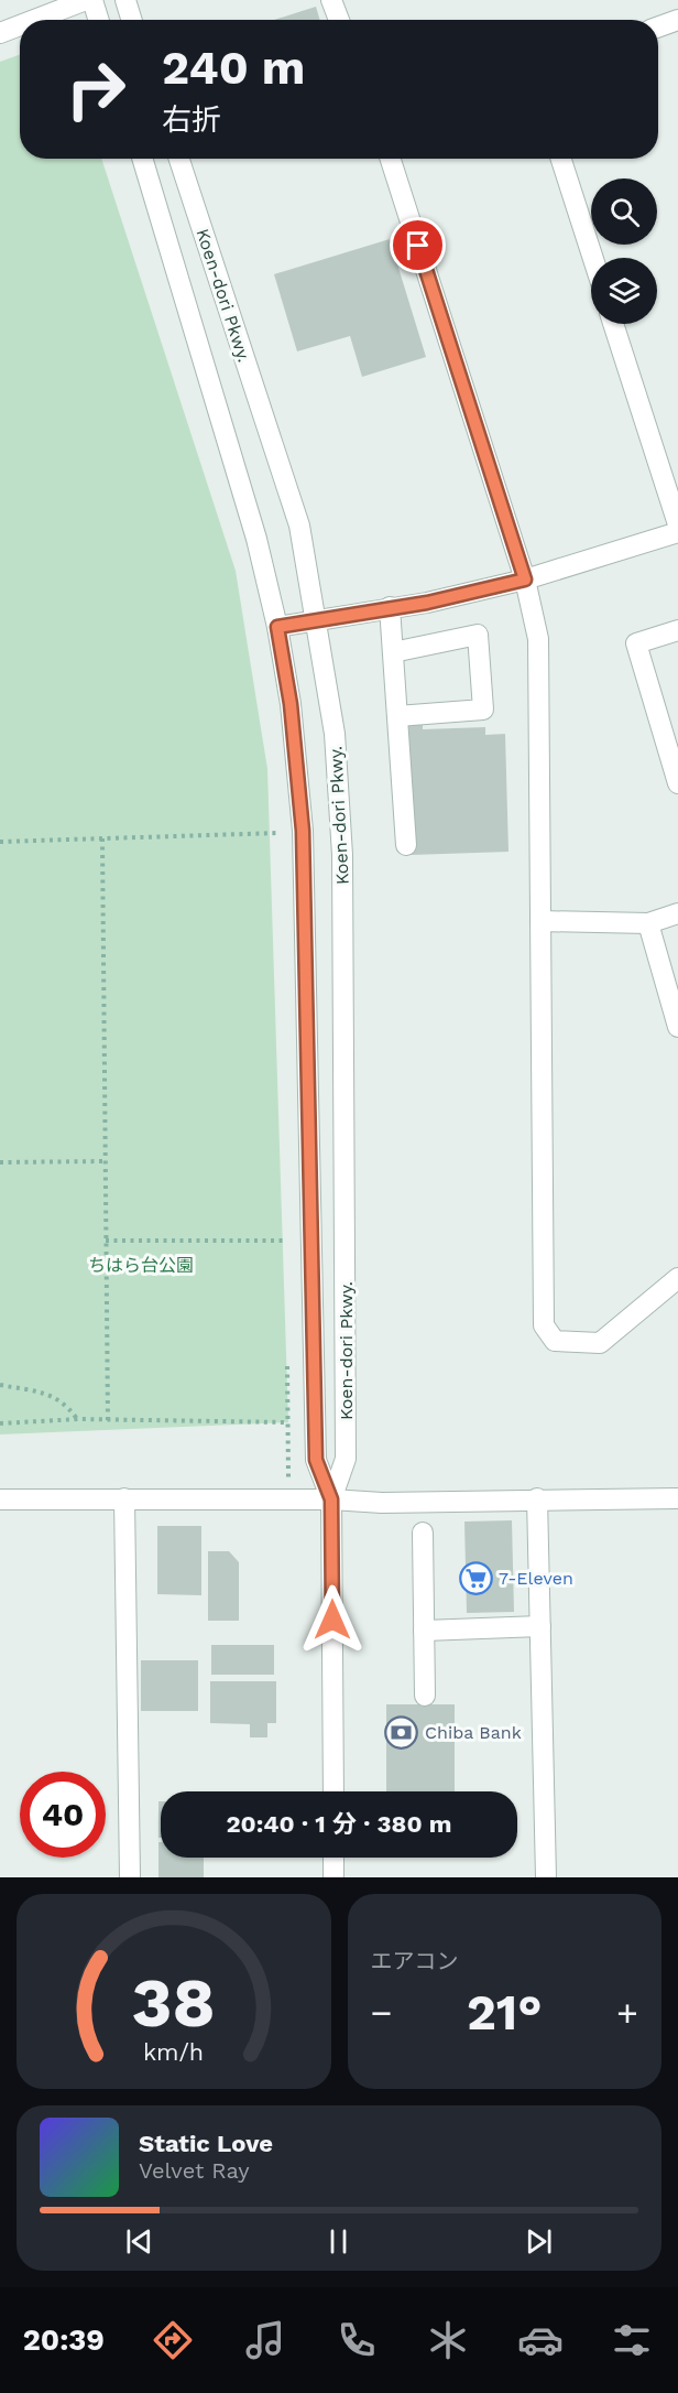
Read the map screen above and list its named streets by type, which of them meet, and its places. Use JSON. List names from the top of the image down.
{
  "streets": {
    "street": ["Koen-dori Pkwy."]
  },
  "parks": ["ちはら台公園"],
  "places": {
    "supermarket": ["7-Eleven"],
    "bank": ["Chiba Bank"]
  },
  "page": {
    "turn": ["240 m", "右折"],
    "limit": "40",
    "trip": "20:40 · 1 分 · 380 m",
    "tile": "エアコン",
    "heat": ["−", "21°", "+"],
    "song": ["Static Love", "Velvet Ray"],
    "tabs": "20:39",
    "gauge": ["38", "km/h"]
  }
}
